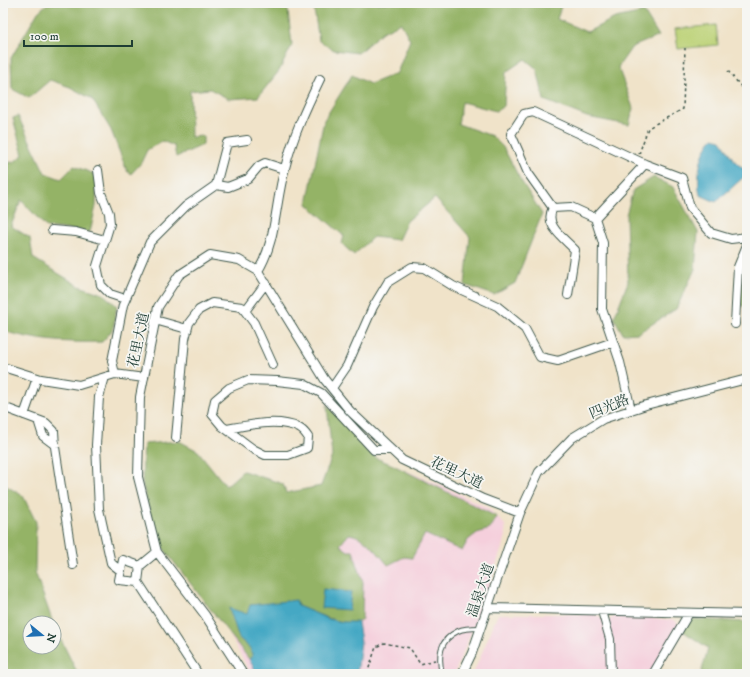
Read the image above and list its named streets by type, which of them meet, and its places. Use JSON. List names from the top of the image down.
{
  "streets": {
    "street": ["花里大道", "四光路", "温泉大道"]
  },
  "crossings": [
    ["花里大道", "四光路"],
    ["花里大道", "温泉大道"],
    ["四光路", "温泉大道"]
  ],
  "scale_bar": "100 m",
  "north": "right"
}
